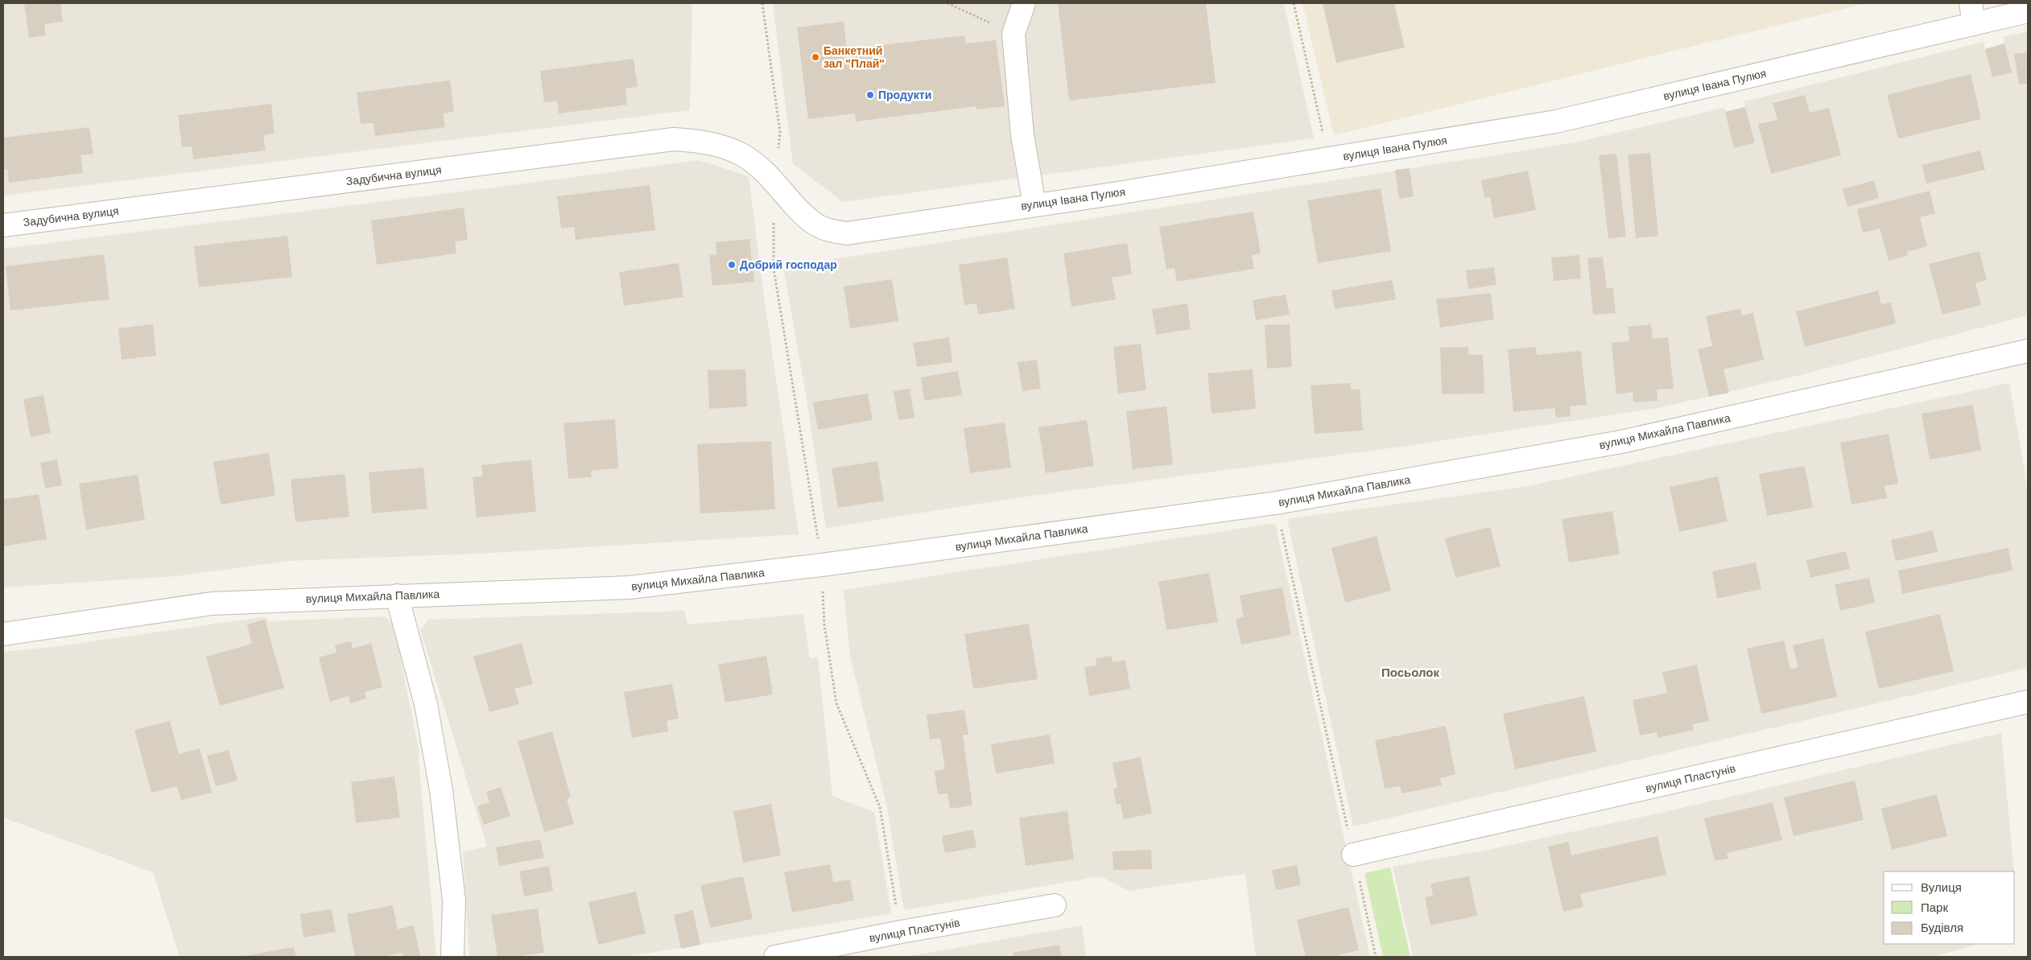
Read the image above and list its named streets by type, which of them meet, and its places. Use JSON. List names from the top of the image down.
{
  "streets": {
    "street": [
      "вулиця Івана Пулюя",
      "Задубична вулиця",
      "вулиця Михайла Павлика",
      "вулиця Пластунів"
    ]
  },
  "crossings": [
    ["вулиця Івана Пулюя", "Задубична вулиця"]
  ],
  "districts": ["Посьолок"],
  "places": ["Банкетний зал \"Плай\"", "Продукти", "Добрий господар"],
  "legend": ["Вулиця", "Парк", "Будівля"]
}
